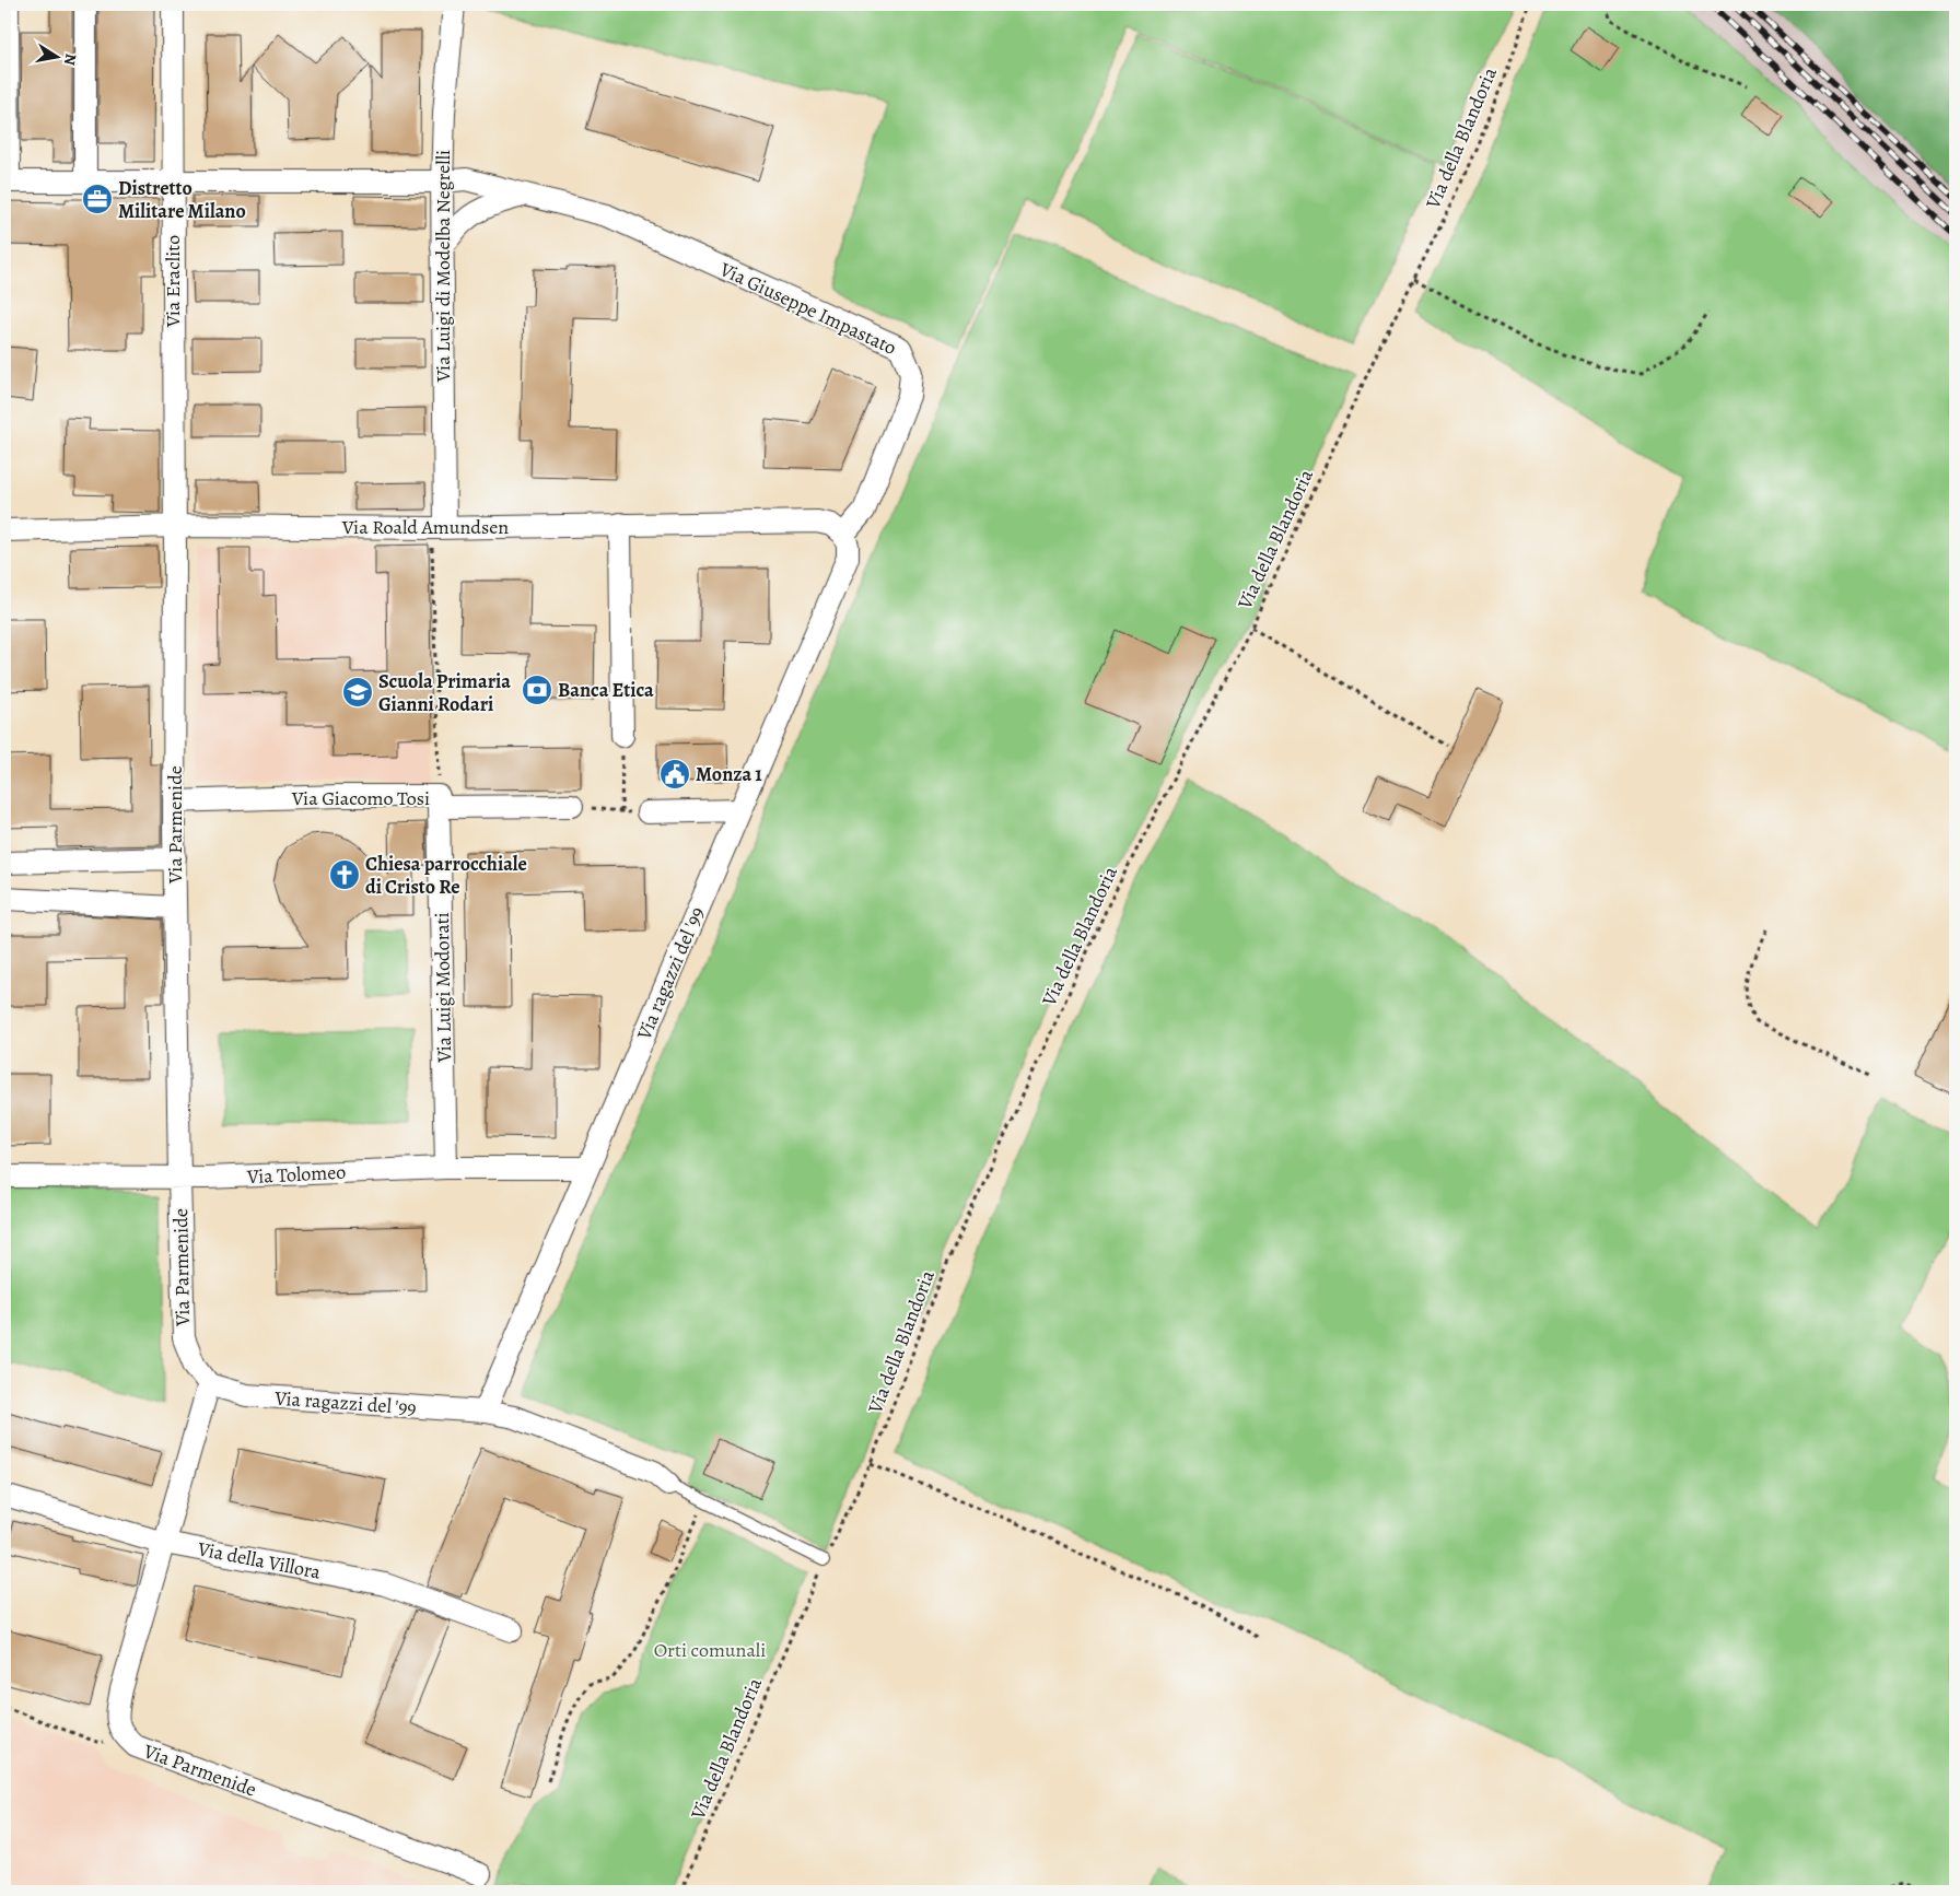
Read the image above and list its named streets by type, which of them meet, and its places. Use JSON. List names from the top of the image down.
{
  "streets": {
    "street": [
      "Via Luigi di Modelba Negrelli",
      "Via Eraclito",
      "Via Giuseppe Impastato",
      "Via Roald Amundsen",
      "Via Giacomo Tosi",
      "Via Parmenide",
      "Via ragazzi del '99",
      "Via Luigi Modorati",
      "Via Tolomeo",
      "Via della Villora"
    ],
    "path": ["Via della Blandoria"]
  },
  "crossings": [
    ["Via Luigi di Modelba Negrelli", "Via Giuseppe Impastato"],
    ["Via Luigi di Modelba Negrelli", "Via Roald Amundsen"],
    ["Via Eraclito", "Via Giuseppe Impastato"],
    ["Via Eraclito", "Via Roald Amundsen"],
    ["Via Eraclito", "Via Parmenide"],
    ["Via Giuseppe Impastato", "Via Roald Amundsen"],
    ["Via Giuseppe Impastato", "Via ragazzi del '99"],
    ["Via Roald Amundsen", "Via Parmenide"],
    ["Via Roald Amundsen", "Via ragazzi del '99"],
    ["Via Giacomo Tosi", "Via Parmenide"],
    ["Via Giacomo Tosi", "Via Luigi Modorati"],
    ["Via Parmenide", "Via ragazzi del '99"],
    ["Via Parmenide", "Via Tolomeo"],
    ["Via Parmenide", "Via della Villora"],
    ["Via ragazzi del '99", "Via Tolomeo"],
    ["Via Luigi Modorati", "Via Tolomeo"]
  ],
  "parks": ["Orti comunali"],
  "places": {
    "office": ["Distretto Militare Milano"],
    "bank": ["Banca Etica"],
    "school or university": ["Scuola Primaria Gianni Rodari"],
    "public building": ["Monza 1"],
    "church": ["Chiesa parrocchiale di Cristo Re"]
  },
  "north": "right"
}
